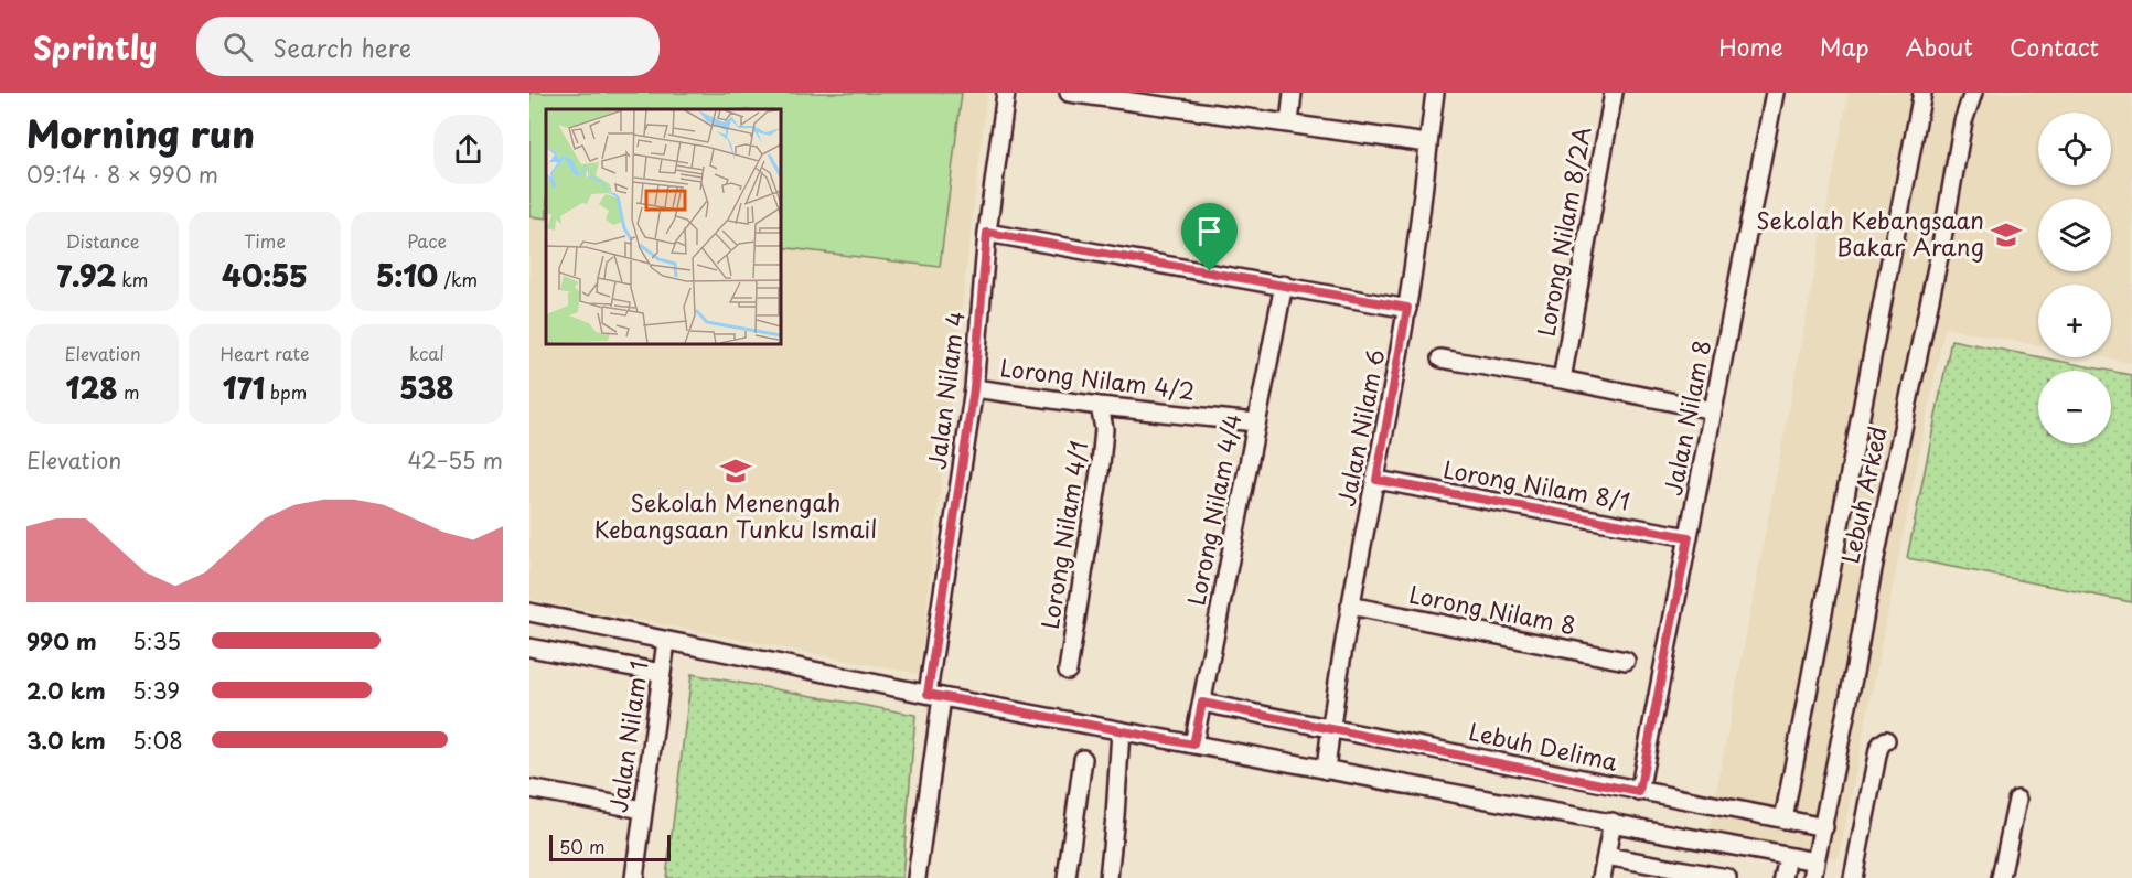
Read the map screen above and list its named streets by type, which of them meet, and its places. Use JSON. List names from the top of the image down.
{
  "streets": {
    "street": [
      "Lorong Nilam 8/2A",
      "Lorong Nilam 4/2",
      "Jalan Nilam 4",
      "Jalan Nilam 8",
      "Jalan Nilam 6",
      "Lorong Nilam 8/1",
      "Lebuh Arked",
      "Lorong Nilam 4/4",
      "Lorong Nilam 4/1",
      "Lorong Nilam 8",
      "Jalan Nilam 1",
      "Lebuh Delima"
    ]
  },
  "crossings": [
    ["Lorong Nilam 4/2", "Jalan Nilam 4"],
    ["Lorong Nilam 4/2", "Lorong Nilam 4/4"],
    ["Lorong Nilam 4/2", "Lorong Nilam 4/1"],
    ["Jalan Nilam 8", "Lorong Nilam 8/1"],
    ["Jalan Nilam 8", "Lebuh Delima"],
    ["Jalan Nilam 6", "Lorong Nilam 8/1"],
    ["Jalan Nilam 6", "Lorong Nilam 8"],
    ["Jalan Nilam 6", "Lebuh Delima"],
    ["Lebuh Arked", "Lebuh Delima"],
    ["Lorong Nilam 4/4", "Lebuh Delima"]
  ],
  "places": {
    "school or university": ["Sekolah Kebangsaan Bakar Arang", "Sekolah Menengah Kebangsaan Tunku Ismail"]
  },
  "scale_bar": "50 m",
  "page": {
    "header": "Sprintly",
    "search": "Search here",
    "nav": [
      "Home",
      "Map",
      "About",
      "Contact"
    ],
    "heading": ["Morning run", "09:14 · 8 × 990 m"],
    "map_buttons": ["+", "−"],
    "stats": [
      ["Distance", "7.92 km"],
      ["Time", "40:55"],
      ["Pace", "5:10 /km"],
      ["Elevation", "128 m"],
      ["Heart rate", "171 bpm"],
      ["kcal", "538"]
    ],
    "chart": ["Elevation", "42–55 m"],
    "list": [
      {
        "name": "990 m",
        "note": "5:35"
      },
      {
        "name": "2.0 km",
        "note": "5:39"
      },
      {
        "name": "3.0 km",
        "note": "5:08"
      }
    ],
    "scale": "50 m"
  }
}
